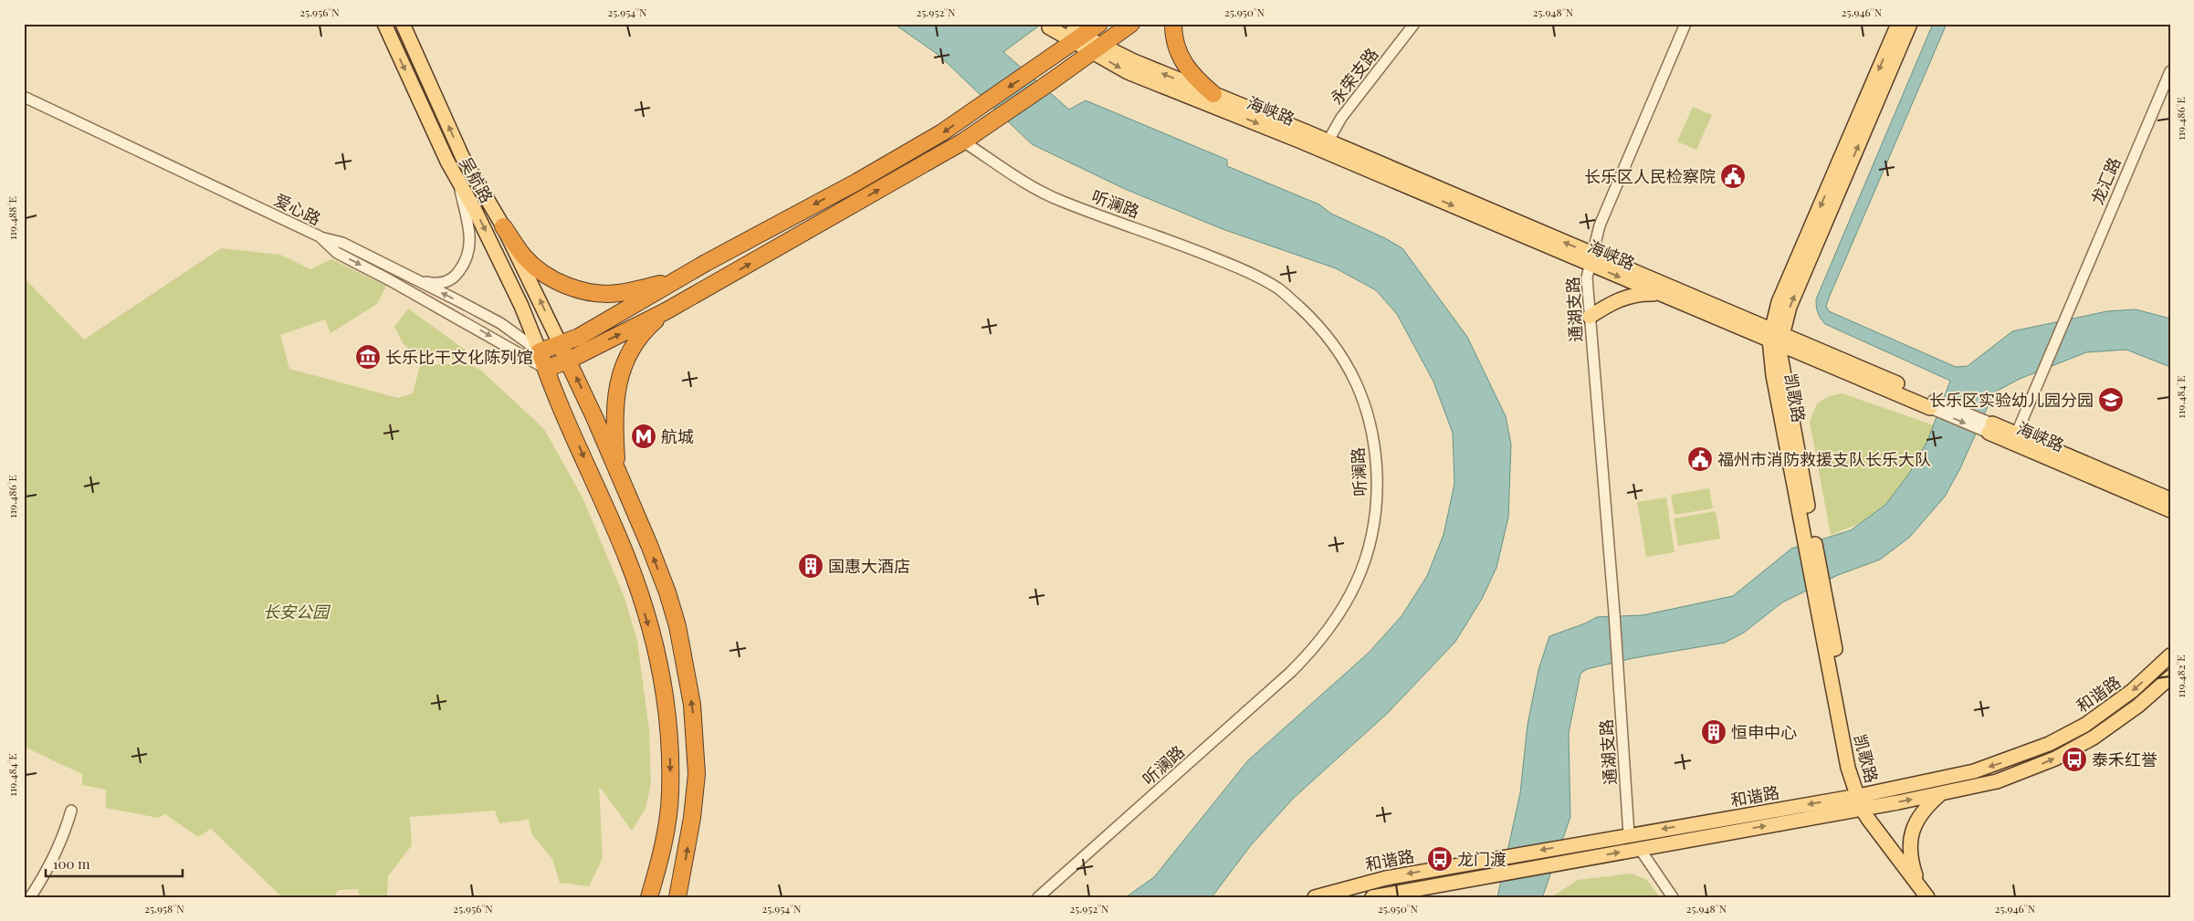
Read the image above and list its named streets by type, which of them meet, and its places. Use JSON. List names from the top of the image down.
{
  "streets": {
    "main road": [
      "海峡路",
      "吴航路",
      "凯歌路",
      "和谐路"
    ],
    "street": [
      "永荣支路",
      "龙汇路",
      "听澜路",
      "爱心路",
      "通湖支路"
    ]
  },
  "crossings": [
    ["永荣支路", "海峡路"],
    ["海峡路", "龙汇路"],
    ["海峡路", "通湖支路"],
    ["海峡路", "凯歌路"],
    ["通湖支路", "和谐路"],
    ["凯歌路", "和谐路"]
  ],
  "parks": ["长安公园"],
  "places": {
    "public building": ["长乐区人民检察院", "福州市消防救援支队长乐大队"],
    "museum": ["长乐比干文化陈列馆"],
    "school or university": ["长乐区实验幼儿园分园"],
    "metro station": ["航城"],
    "building": ["国惠大酒店", "恒申中心"],
    "bus stop": ["泰禾红誉", "龙门渡"]
  },
  "scale_bar": "100 m",
  "coordinates": [
    "25.956°N",
    "25.954°N",
    "25.952°N",
    "25.950°N",
    "25.948°N",
    "25.946°N",
    "119.486°E",
    "119.488°E",
    "119.484°E",
    "119.482°E",
    "25.958°N"
  ]
}
